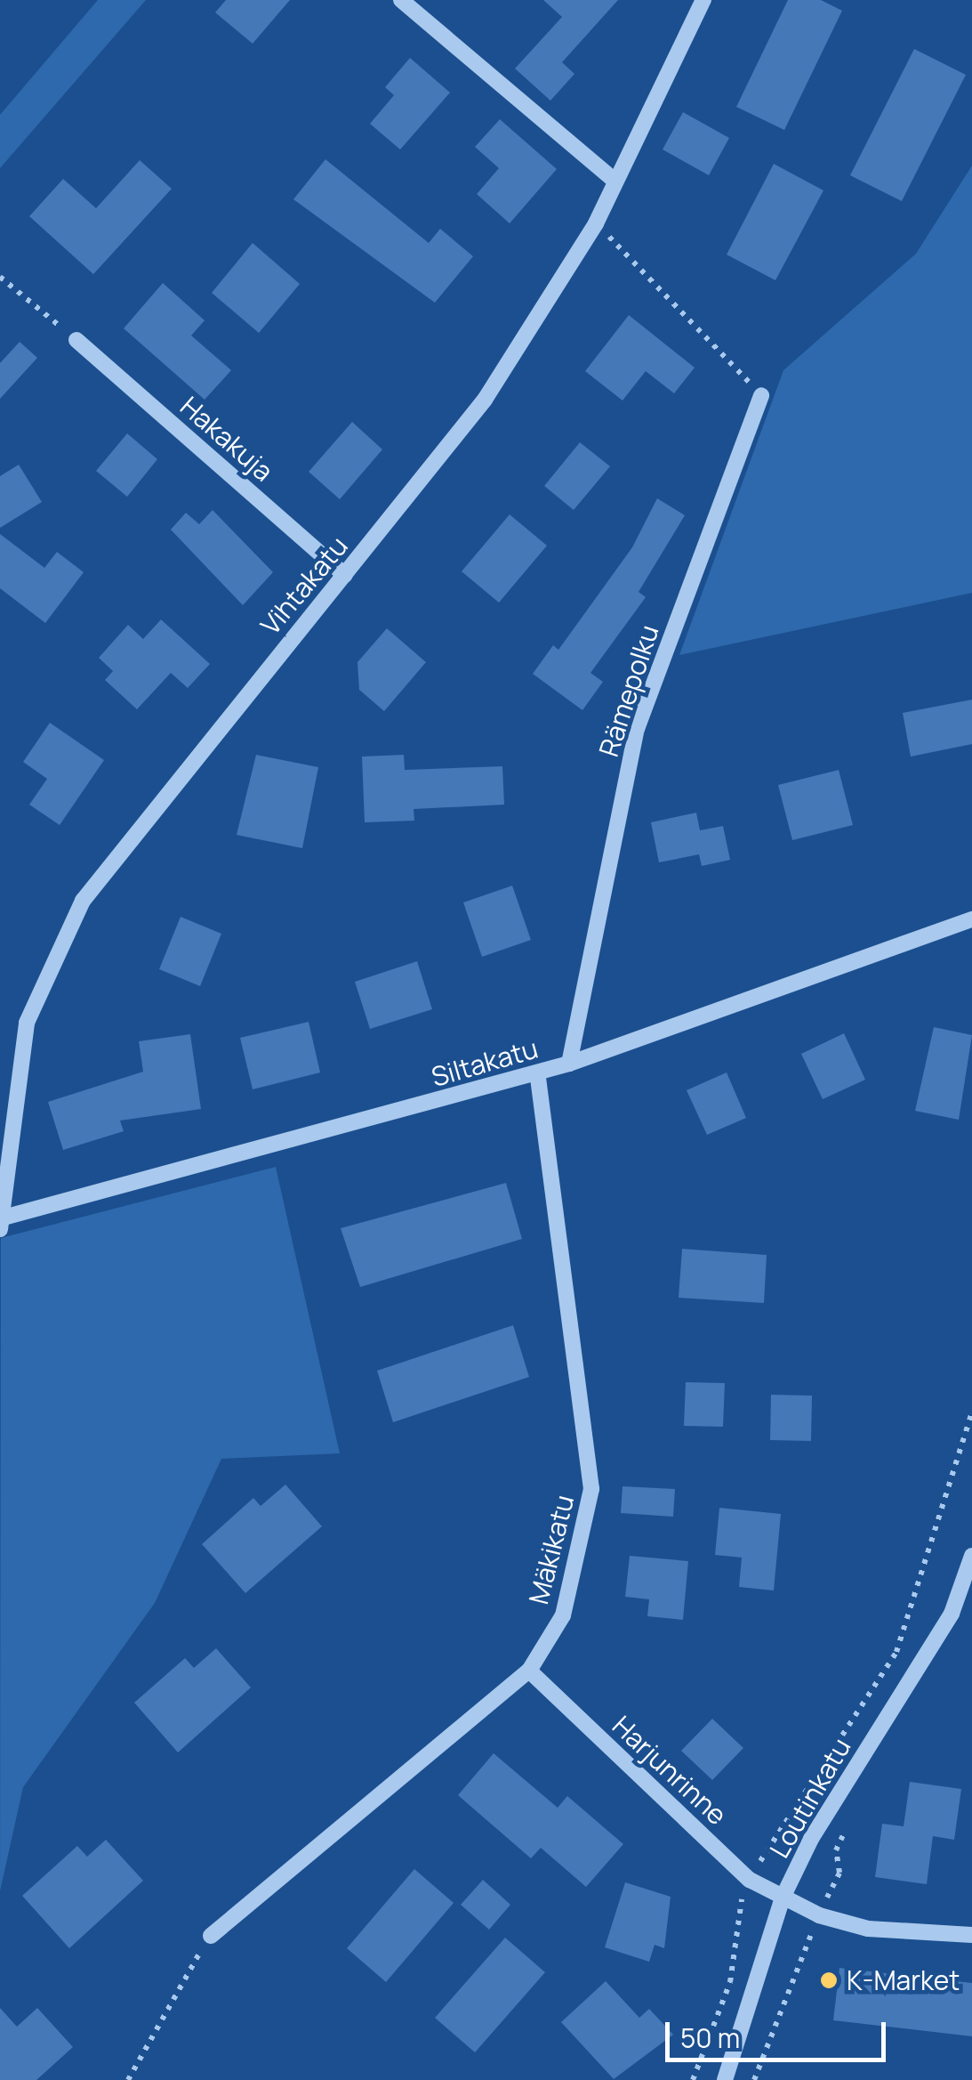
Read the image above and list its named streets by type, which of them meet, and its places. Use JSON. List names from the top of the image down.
{
  "streets": {
    "street": [
      "Hakakuja",
      "Vihtakatu",
      "Rämepolku",
      "Siltakatu",
      "Mäkikatu",
      "Harjunrinne",
      "Loutinkatu"
    ]
  },
  "crossings": [
    ["Hakakuja", "Vihtakatu"],
    ["Vihtakatu", "Siltakatu"],
    ["Rämepolku", "Siltakatu"],
    ["Siltakatu", "Mäkikatu"],
    ["Mäkikatu", "Harjunrinne"],
    ["Harjunrinne", "Loutinkatu"]
  ],
  "places": ["K-Market"],
  "scale_bar": "50 m"
}
